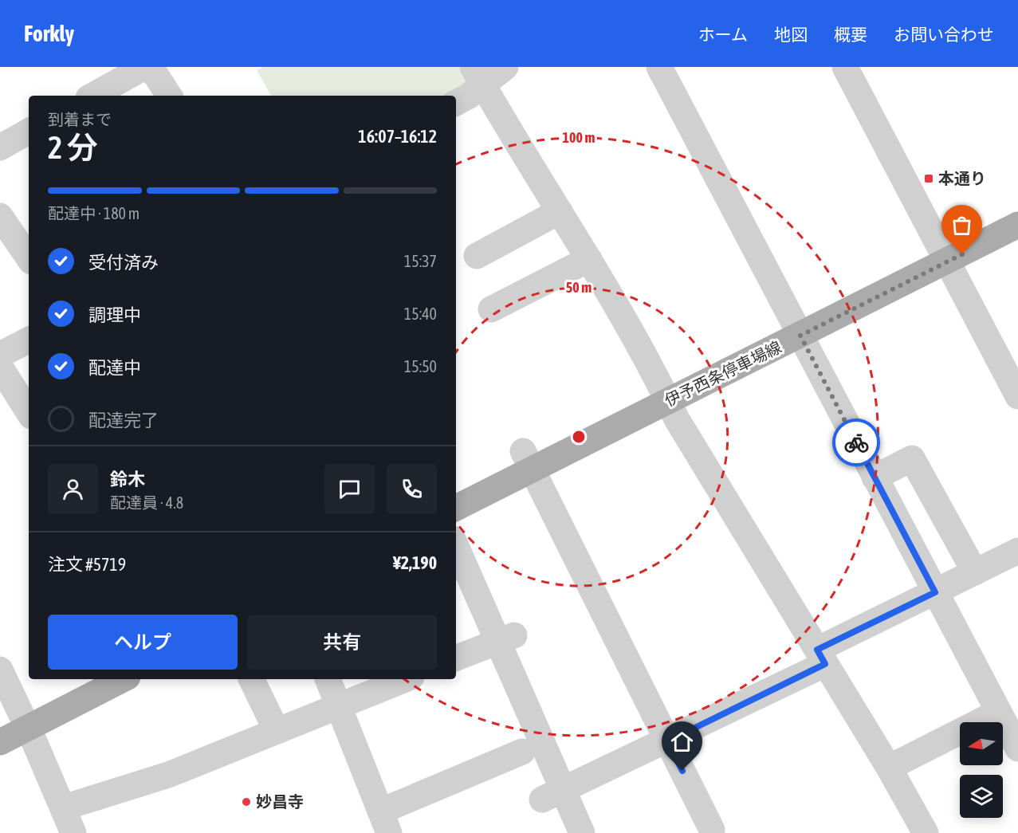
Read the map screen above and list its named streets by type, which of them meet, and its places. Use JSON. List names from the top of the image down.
{
  "streets": {
    "main road": ["伊予西条停車場線"]
  },
  "places": {
    "transit": ["本通り"],
    "other": ["妙昌寺"]
  },
  "north": "left",
  "page": {
    "header": "Forkly",
    "nav": [
      "ホーム",
      "地図",
      "概要",
      "お問い合わせ"
    ],
    "heading": ["2 分", "到着まで", "16:07–16:12"],
    "panel": [
      "鈴木",
      "配達員 · 4.8",
      "注文 #5719",
      "¥2,190"
    ],
    "bar": "配達中 · 180 m",
    "list": [
      ["受付済み", "15:37"],
      ["調理中", "15:40"],
      ["配達中", "15:50"],
      "配達完了"
    ],
    "buttons": ["ヘルプ", "共有"]
  },
  "rings": ["100 m", "50 m"]
}
